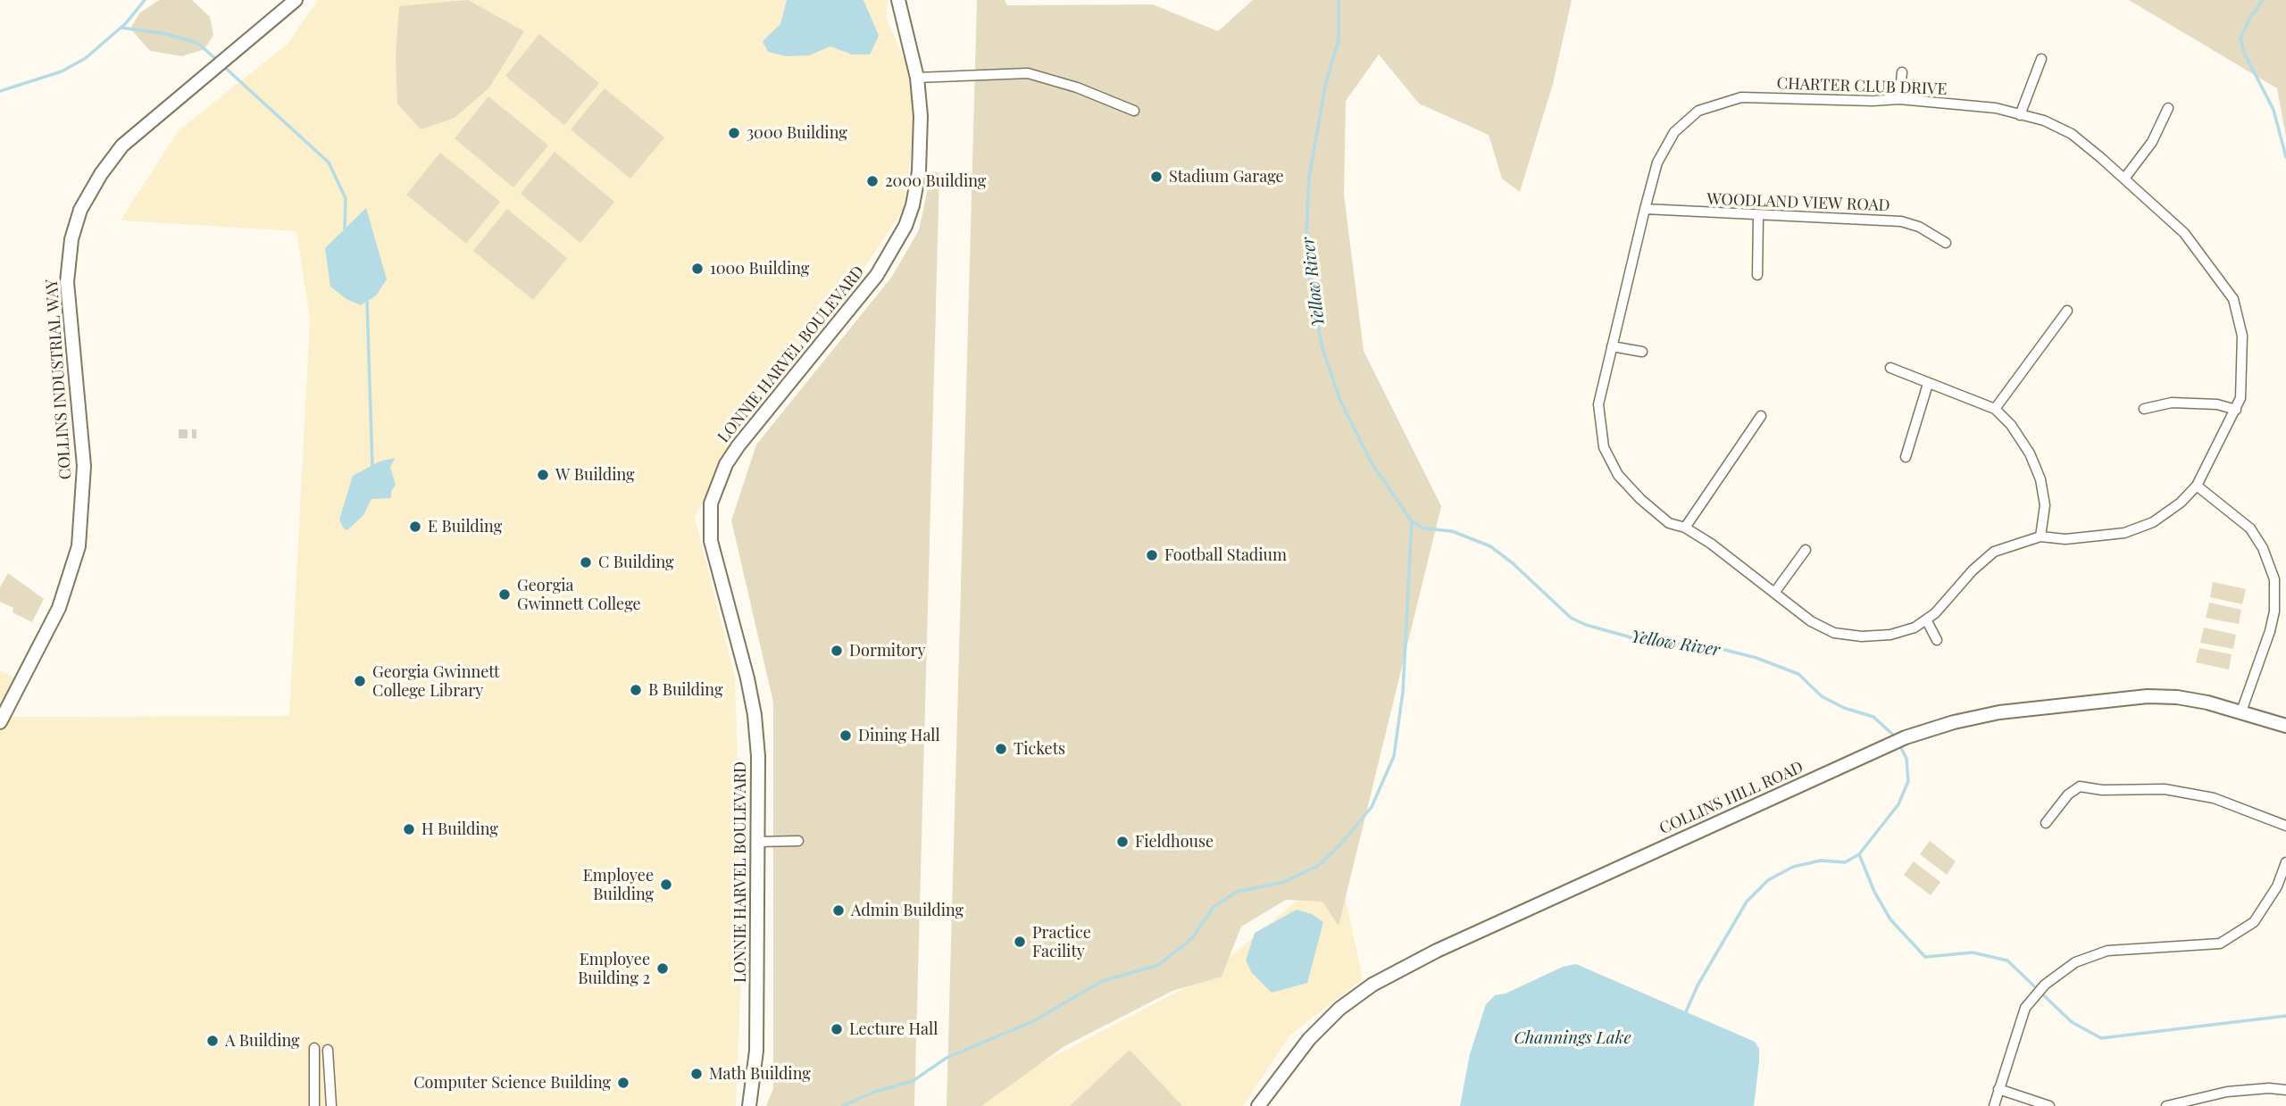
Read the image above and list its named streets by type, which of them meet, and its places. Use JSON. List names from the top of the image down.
{
  "streets": {
    "street": [
      "CHARTER CLUB DRIVE",
      "WOODLAND VIEW ROAD",
      "LONNIE HARVEL BOULEVARD",
      "COLLINS INDUSTRIAL WAY",
      "COLLINS HILL ROAD"
    ]
  },
  "crossings": [
    ["CHARTER CLUB DRIVE", "WOODLAND VIEW ROAD"]
  ],
  "water": ["Yellow River", "Channings Lake"],
  "places": [
    "3000 Building",
    "Stadium Garage",
    "2000 Building",
    "1000 Building",
    "W Building",
    "E Building",
    "Football Stadium",
    "C Building",
    "Georgia Gwinnett College",
    "Dormitory",
    "Georgia Gwinnett College Library",
    "B Building",
    "Dining Hall",
    "Tickets",
    "H Building",
    "Fieldhouse",
    "Employee Building",
    "Admin Building",
    "Practice Facility",
    "Employee Building 2",
    "Lecture Hall",
    "A Building",
    "Math Building",
    "Computer Science Building"
  ]
}
